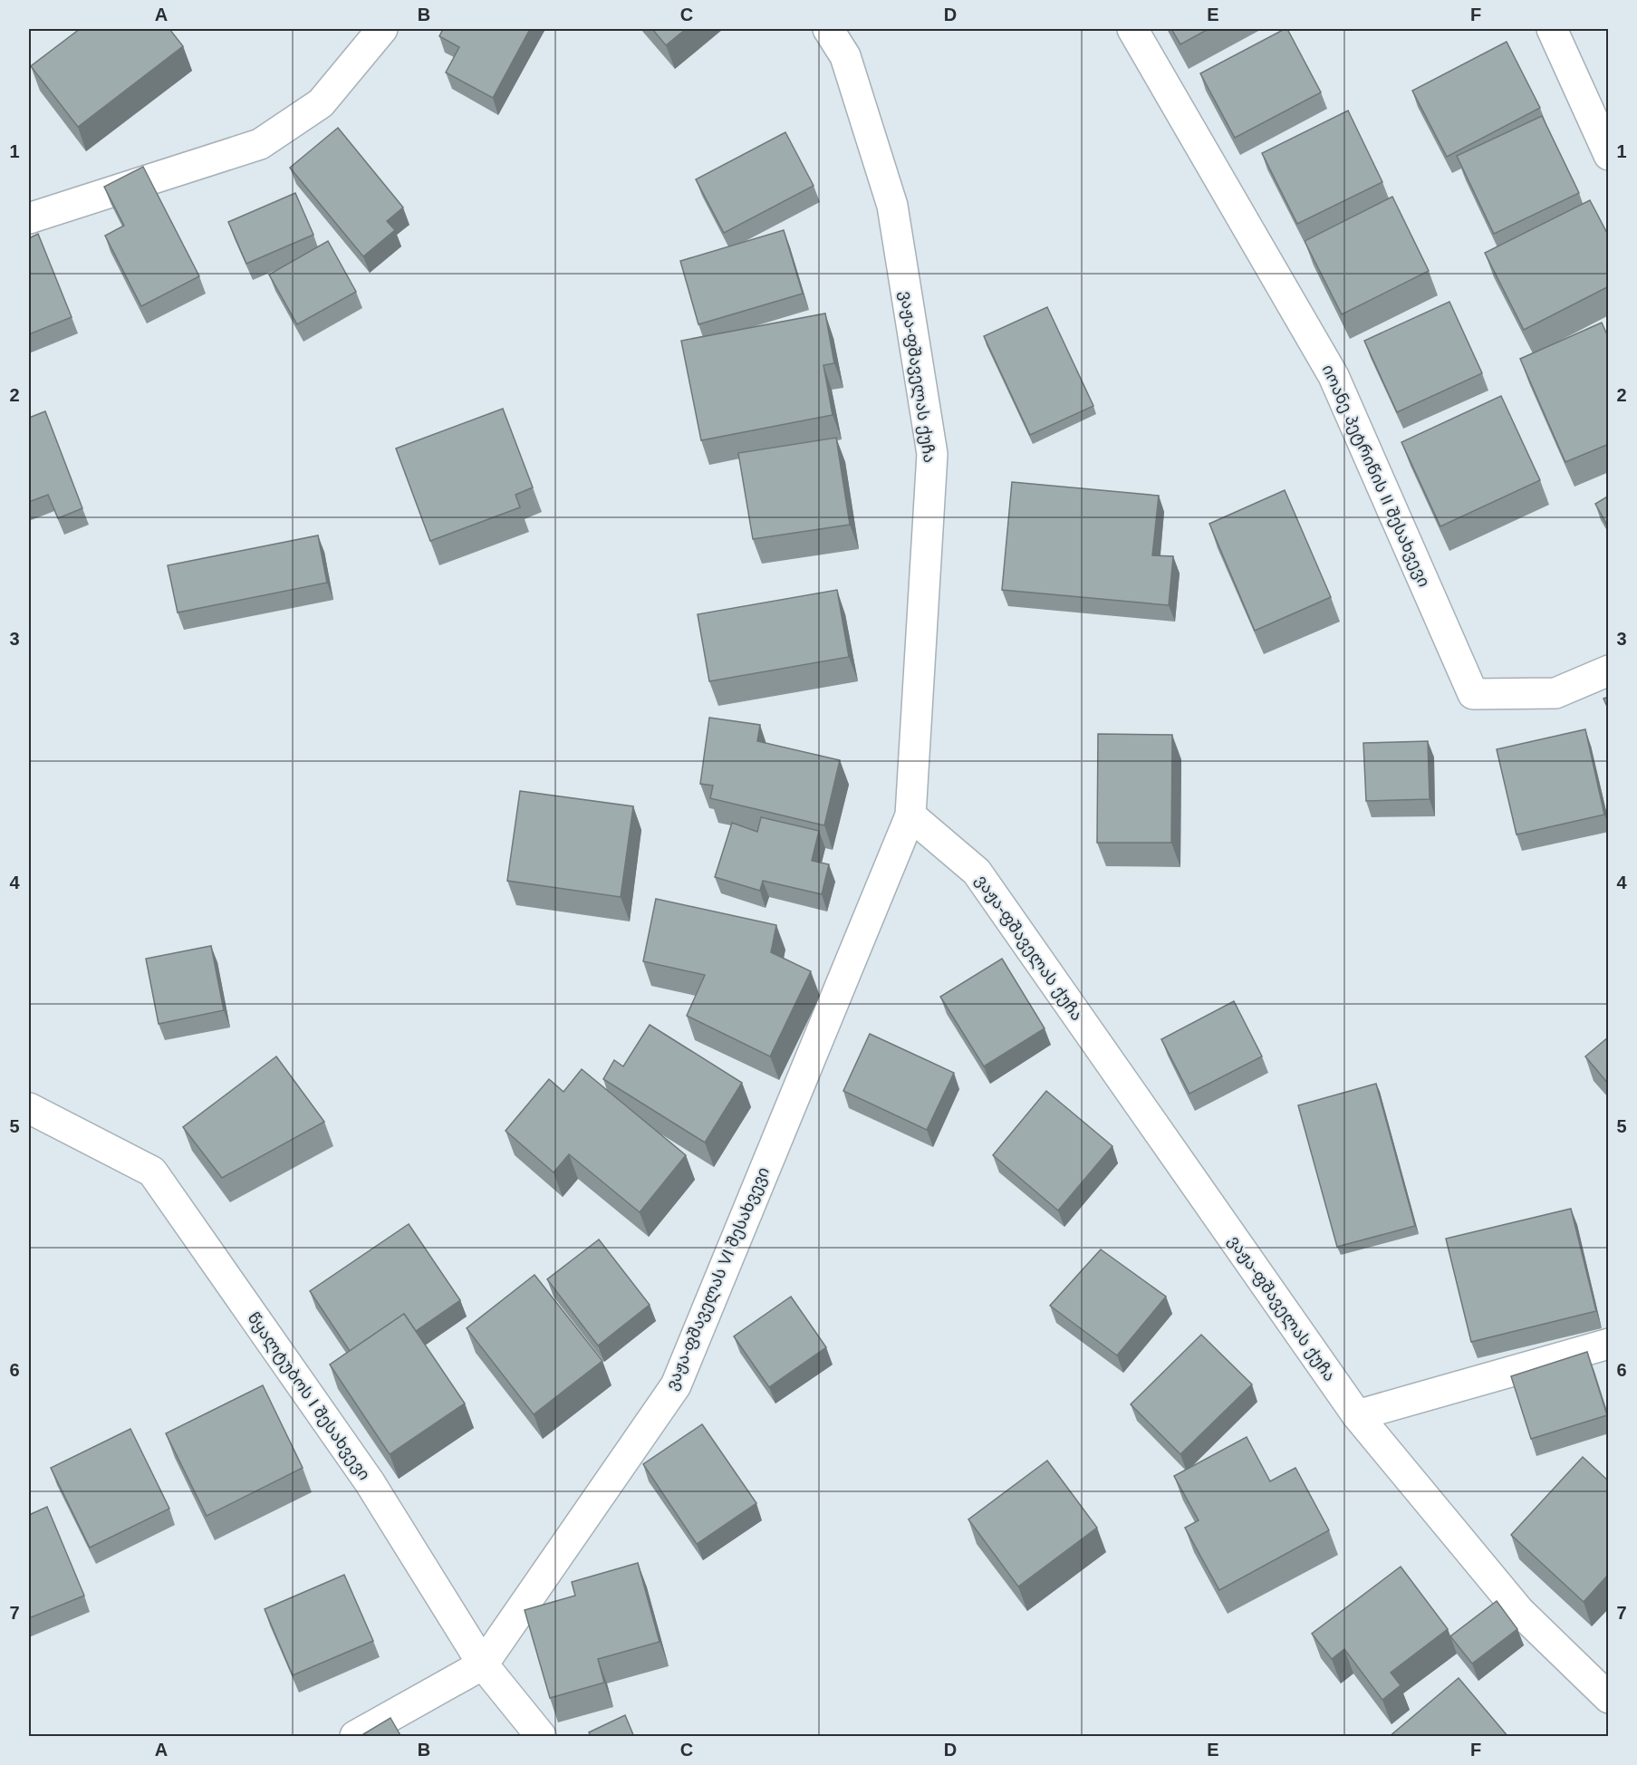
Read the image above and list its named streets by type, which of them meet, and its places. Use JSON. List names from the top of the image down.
{
  "streets": {
    "street": [
      "ვაჟა-ფშაველას ქუჩა",
      "იოანე პეტრიწის II შესახვევი",
      "ვაჟა-ფშაველას VI შესახვევი",
      "წყალტუბოს I შესახვევი"
    ]
  },
  "crossings": [
    ["ვაჟა-ფშაველას ქუჩა", "ვაჟა-ფშაველას VI შესახვევი"],
    ["ვაჟა-ფშაველას VI შესახვევი", "წყალტუბოს I შესახვევი"]
  ],
  "grid": {
    "columns": [
      "A",
      "B",
      "C",
      "D",
      "E",
      "F"
    ],
    "rows": [
      "1",
      "2",
      "3",
      "4",
      "5",
      "6",
      "7"
    ]
  }
}
